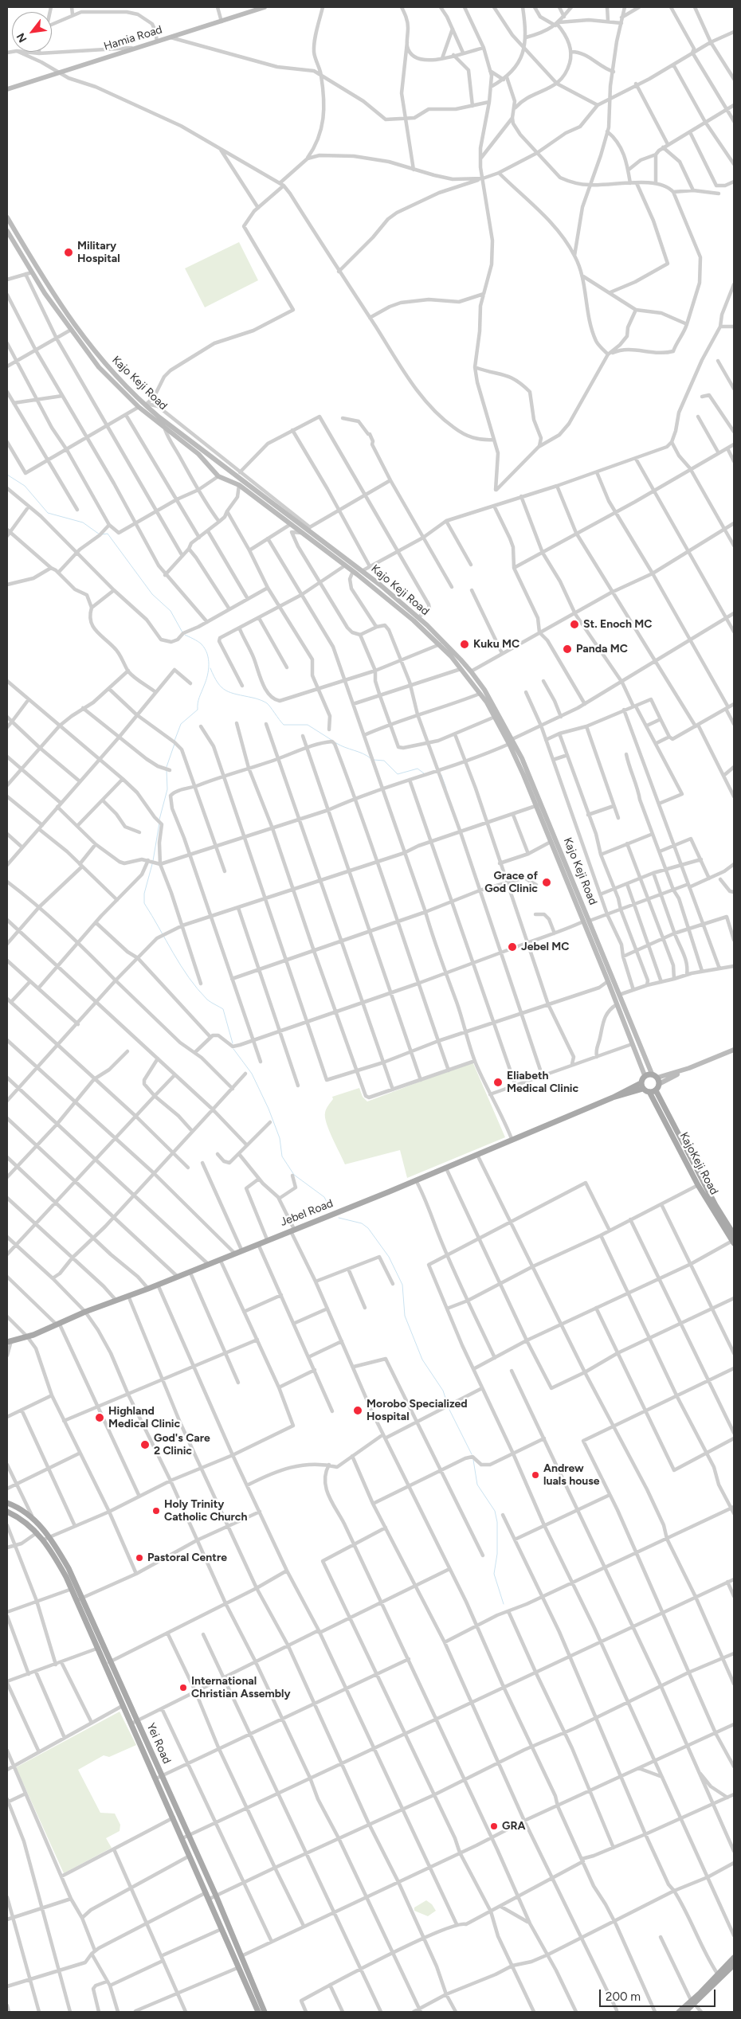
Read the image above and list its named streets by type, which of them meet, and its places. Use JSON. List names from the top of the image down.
{
  "streets": {
    "main road": [
      "Hamia Road",
      "Kajo Keji Road",
      "KajoKeji Road",
      "Jebel Road",
      "Yei Road"
    ]
  },
  "crossings": [
    ["Kajo Keji Road", "KajoKeji Road"],
    ["Kajo Keji Road", "Jebel Road"],
    ["KajoKeji Road", "Jebel Road"]
  ],
  "places": [
    "Military Hospital",
    "St. Enoch MC",
    "Kuku MC",
    "Panda MC",
    "Grace of God Clinic",
    "Jebel MC",
    "Eliabeth Medical Clinic",
    "Morobo Specialized Hospital",
    "Highland Medical Clinic",
    "God's Care 2 Clinic",
    "Andrew luals house",
    "Holy Trinity Catholic Church",
    "Pastoral Centre",
    "International Christian Assembly",
    "GRA"
  ],
  "scale_bar": "200 m",
  "north": "bottom left"
}
